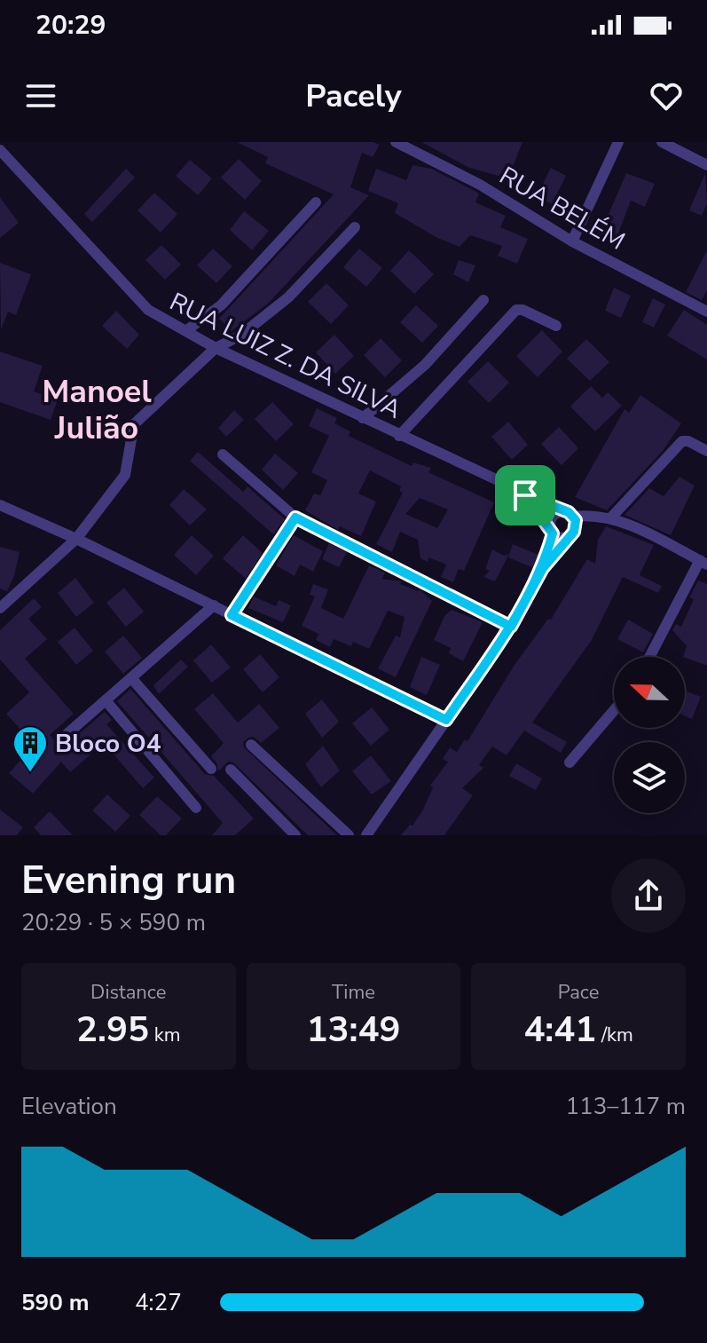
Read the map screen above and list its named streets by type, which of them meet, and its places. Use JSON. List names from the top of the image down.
{
  "streets": {
    "street": ["RUA BELÉM", "RUA LUIZ Z. DA SILVA"]
  },
  "districts": ["Manoel Julião"],
  "places": {
    "building": ["Bloco O4"]
  },
  "north": "left",
  "page": {
    "status": "20:29",
    "header": "Pacely",
    "heading": ["Evening run", "20:29 · 5 × 590 m"],
    "stats": [
      ["Distance", "2.95 km"],
      ["Time", "13:49"],
      ["Pace", "4:41 /km"]
    ],
    "chart": ["Elevation", "113–117 m"],
    "list": [
      {
        "name": "590 m",
        "note": "4:27"
      }
    ]
  }
}
